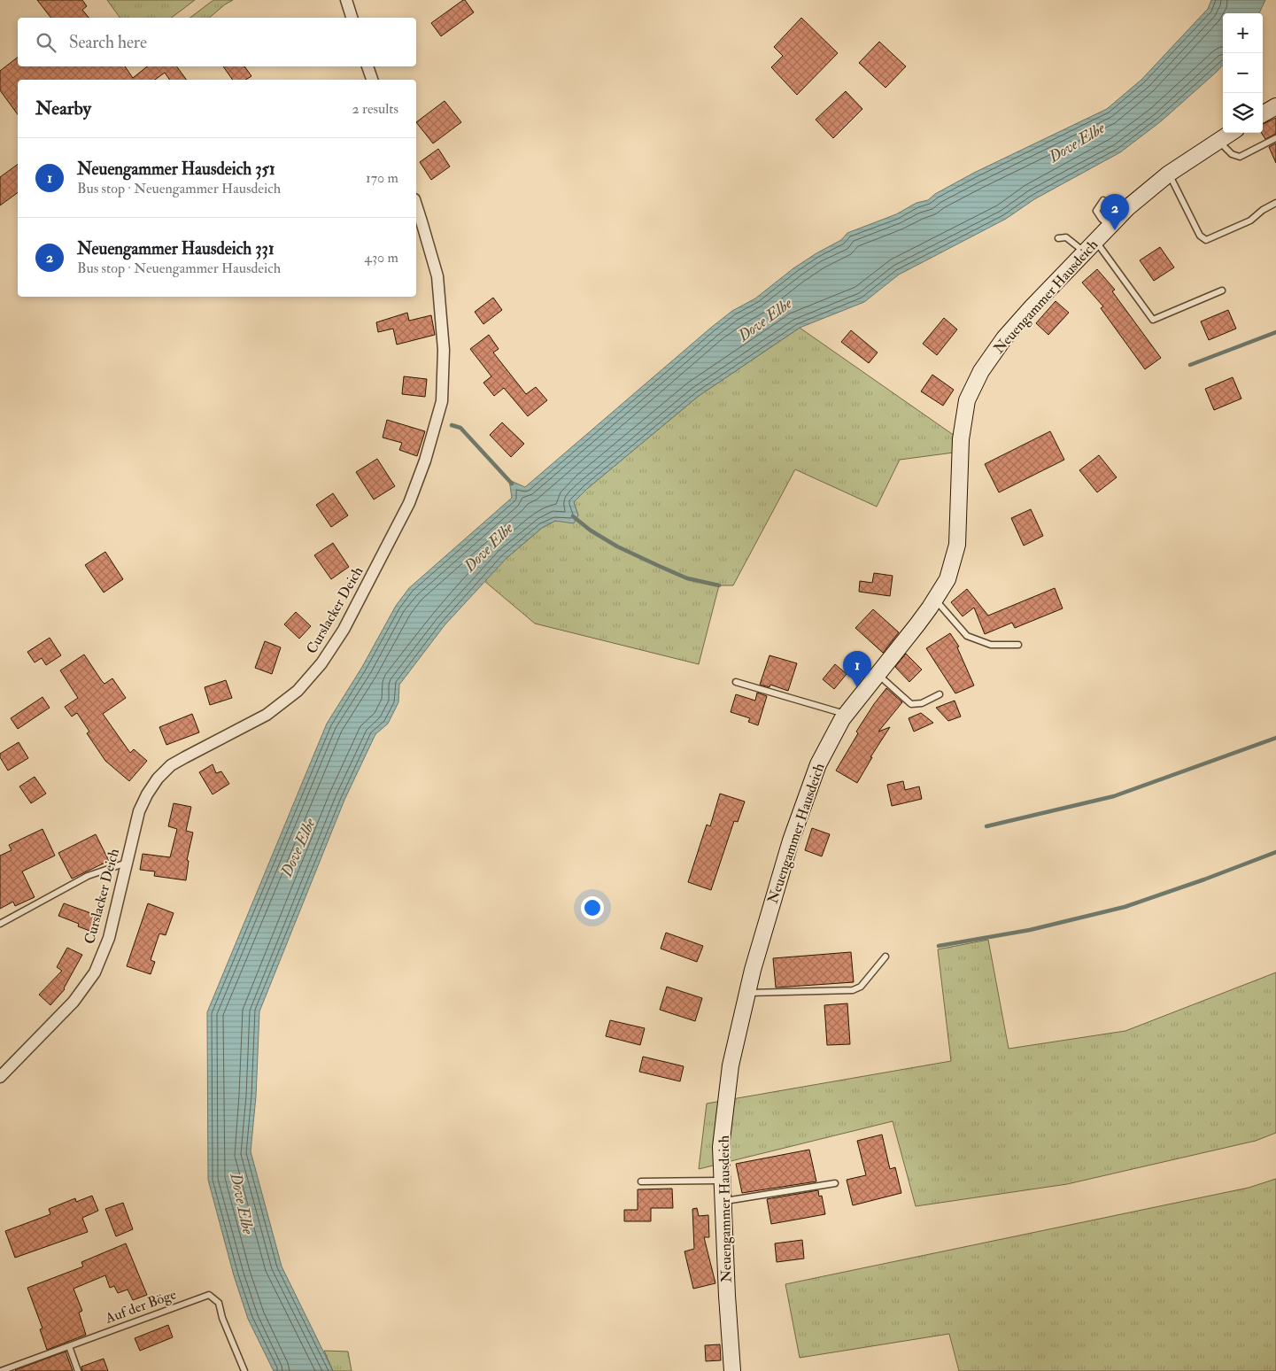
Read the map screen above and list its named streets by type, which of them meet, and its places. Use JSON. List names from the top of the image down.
{
  "streets": {
    "street": ["Neuengammer Hausdeich", "Curslacker Deich"],
    "lane": ["Auf der Böge"]
  },
  "water": ["Dove Elbe"],
  "page": {
    "map_buttons": ["+", "−"],
    "search": "Search here",
    "heading": ["Nearby", "2 results"],
    "list": [
      {
        "mark": "1",
        "name": "Neuengammer Hausdeich 351",
        "note": "Bus stop · Neuengammer Hausdeich",
        "value": "170 m"
      },
      {
        "mark": "2",
        "name": "Neuengammer Hausdeich 331",
        "note": "Bus stop · Neuengammer Hausdeich",
        "value": "430 m"
      }
    ],
    "pins": ["2", "1"]
  }
}
